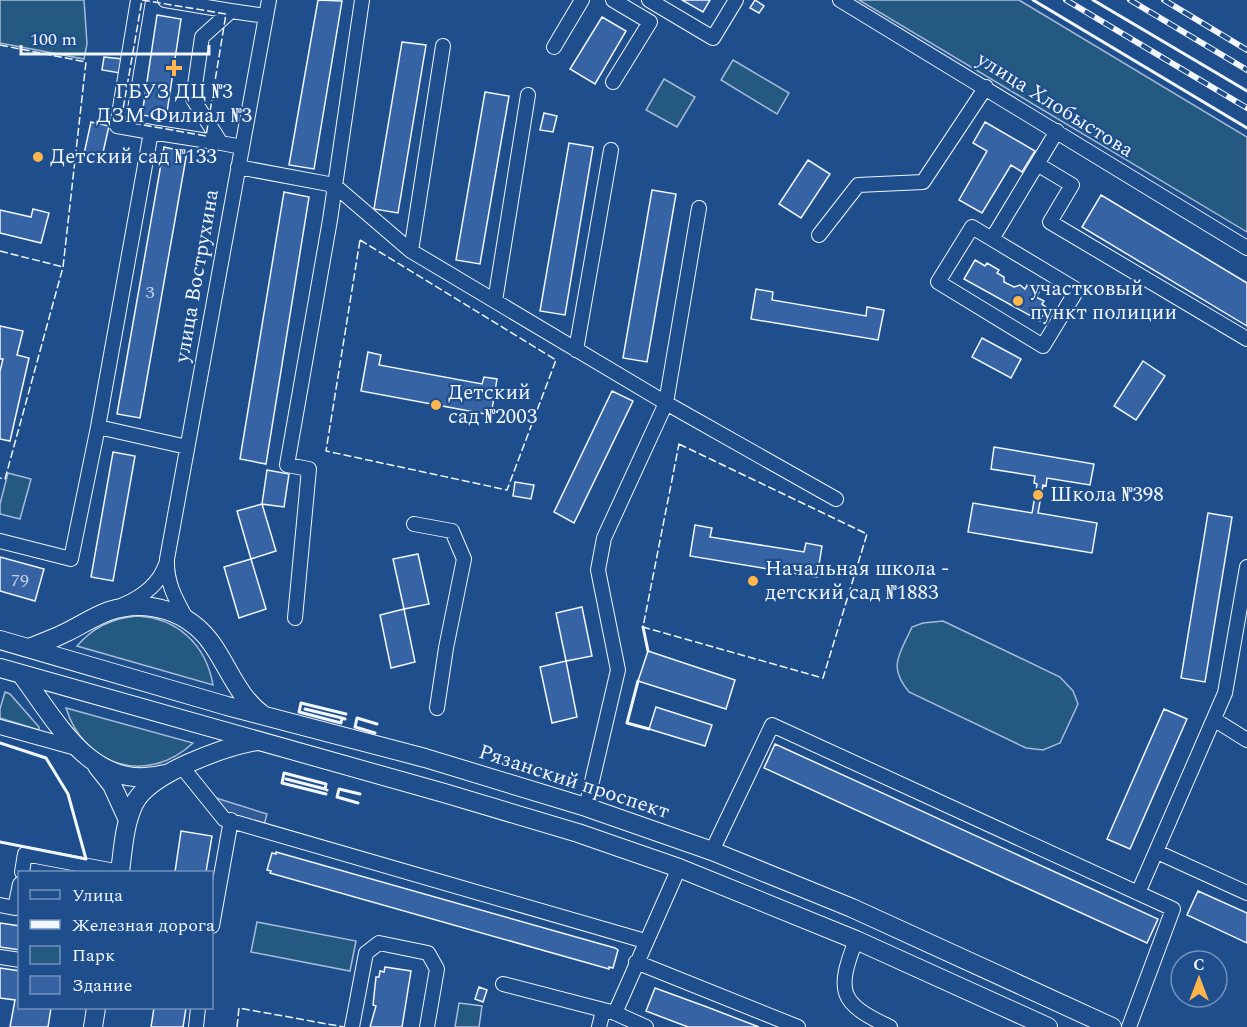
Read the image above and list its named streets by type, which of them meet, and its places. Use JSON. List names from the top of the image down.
{
  "streets": {
    "main road": ["Рязанский проспект"],
    "street": ["улица Хлобыстова", "улица Вострухина"]
  },
  "places": {
    "health": ["ГБУЗ ДЦ №3 ДЗМ Филиал №3"],
    "other": [
      "Детский сад №133",
      "участковый пункт полиции",
      "Детский сад №2003",
      "Школа №398",
      "Начальная школа - детский сад №1883"
    ]
  },
  "house_numbers": ["3", "79"],
  "legend": [
    "Улица",
    "Железная дорога",
    "Парк",
    "Здание"
  ],
  "scale_bar": "100 m",
  "north": "top"
}
